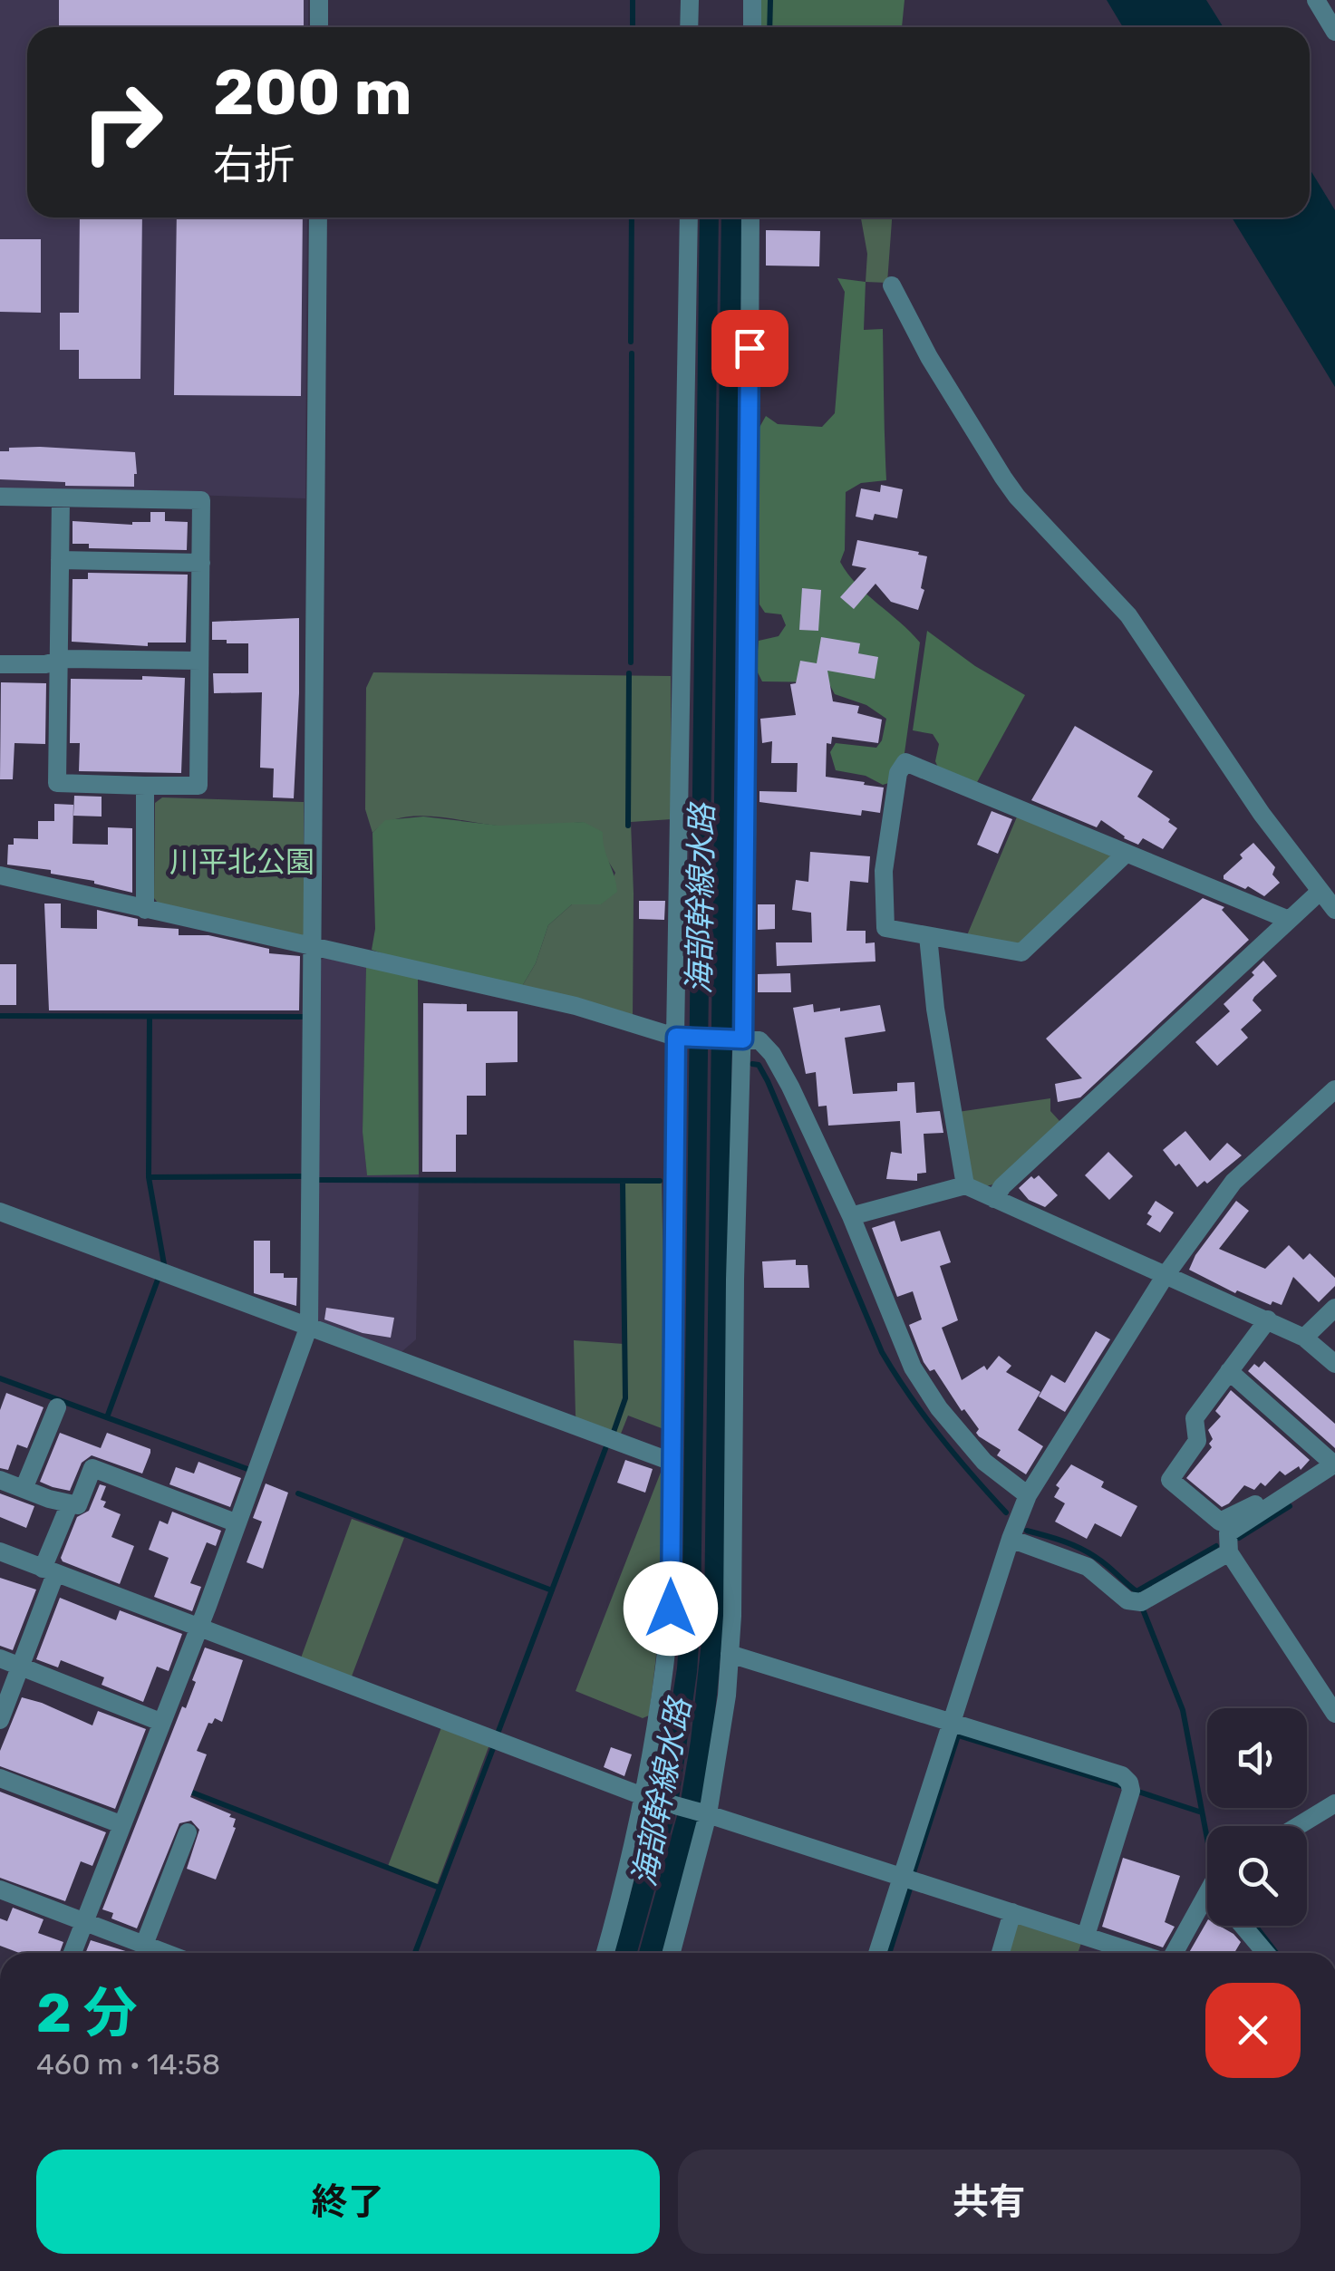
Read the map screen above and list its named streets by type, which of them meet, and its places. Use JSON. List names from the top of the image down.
{
  "water": ["海部幹線水路"],
  "parks": ["川平北公園"],
  "page": {
    "turn": ["200 m", "右折"],
    "heading": ["2 分", "460 m · 14:58"],
    "buttons": ["終了", "共有"]
  }
}
